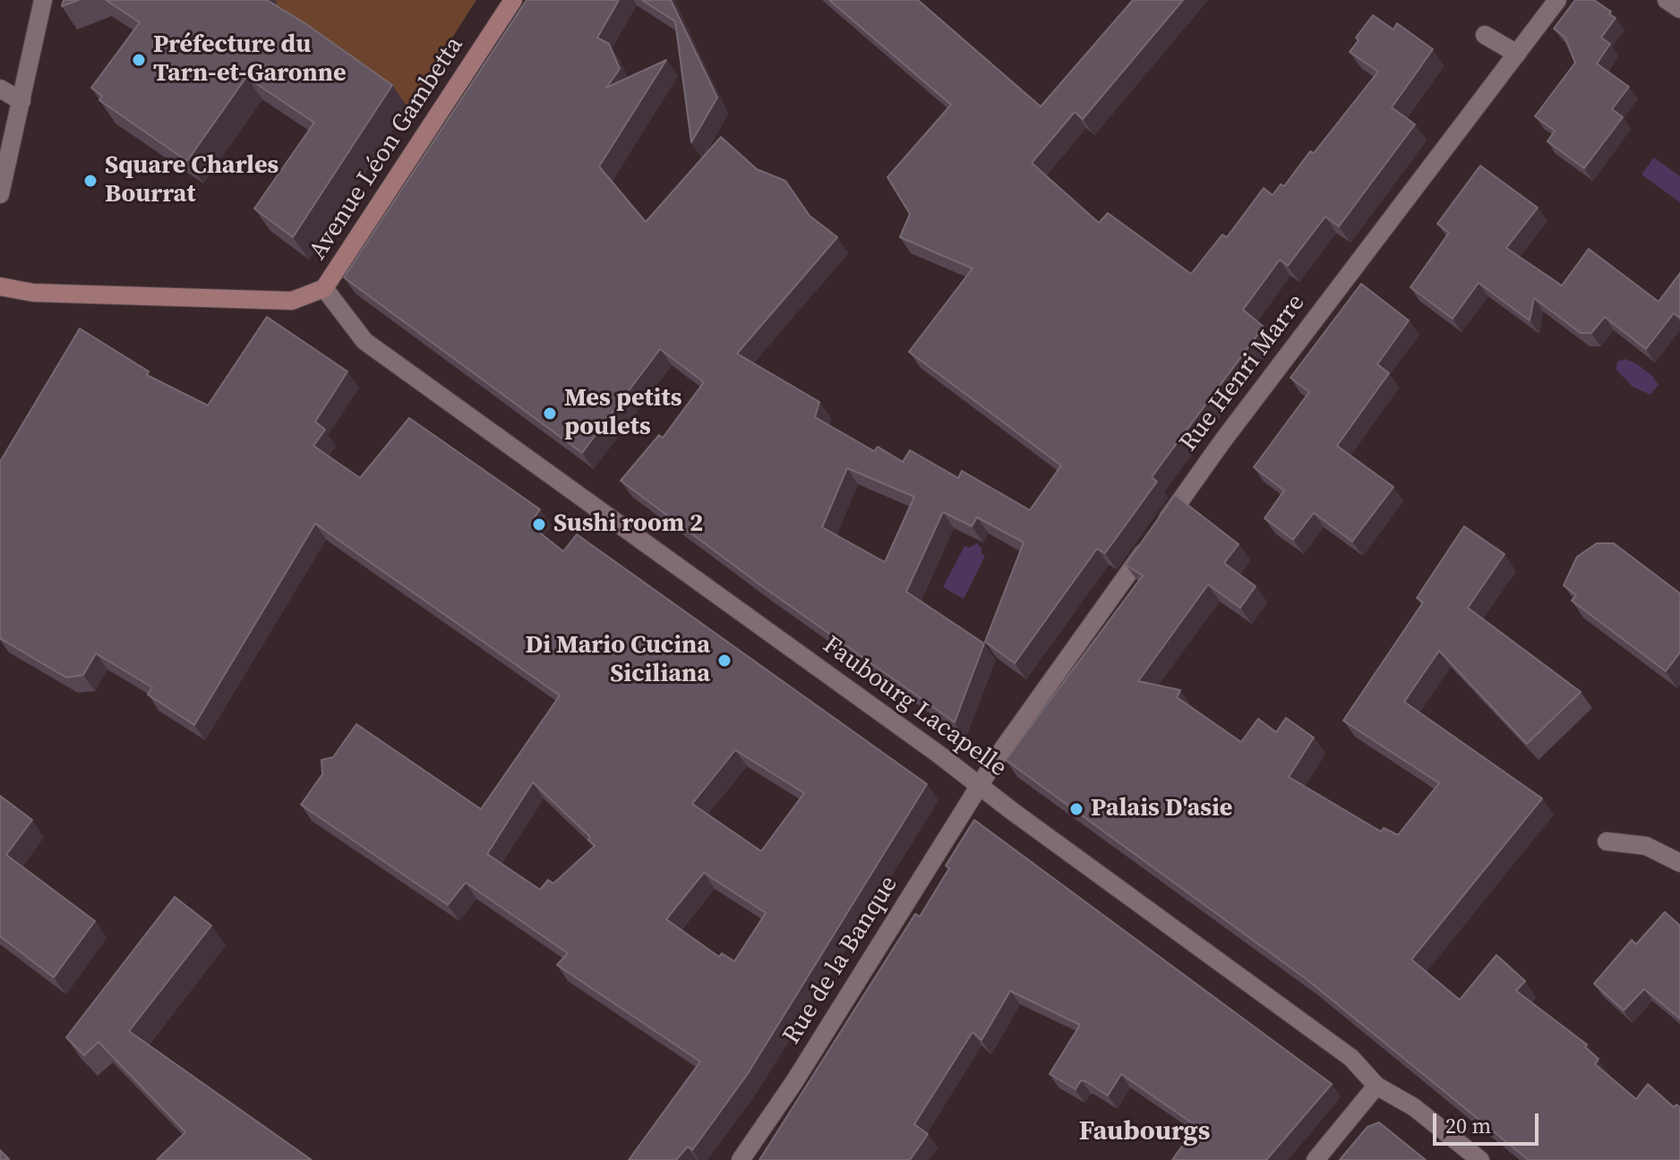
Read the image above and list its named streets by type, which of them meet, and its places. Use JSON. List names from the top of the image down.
{
  "streets": {
    "main road": ["Avenue Léon Gambetta"],
    "street": ["Rue Henri Marre", "Faubourg Lacapelle", "Rue de la Banque"]
  },
  "crossings": [
    ["Avenue Léon Gambetta", "Faubourg Lacapelle"],
    ["Rue Henri Marre", "Faubourg Lacapelle"],
    ["Rue Henri Marre", "Rue de la Banque"],
    ["Faubourg Lacapelle", "Rue de la Banque"]
  ],
  "districts": ["Faubourgs"],
  "places": [
    "Préfecture du Tarn-et-Garonne",
    "Square Charles Bourrat",
    "Mes petits poulets",
    "Sushi room 2",
    "Di Mario Cucina Siciliana",
    "Palais D'asie"
  ],
  "scale_bar": "20 m"
}
